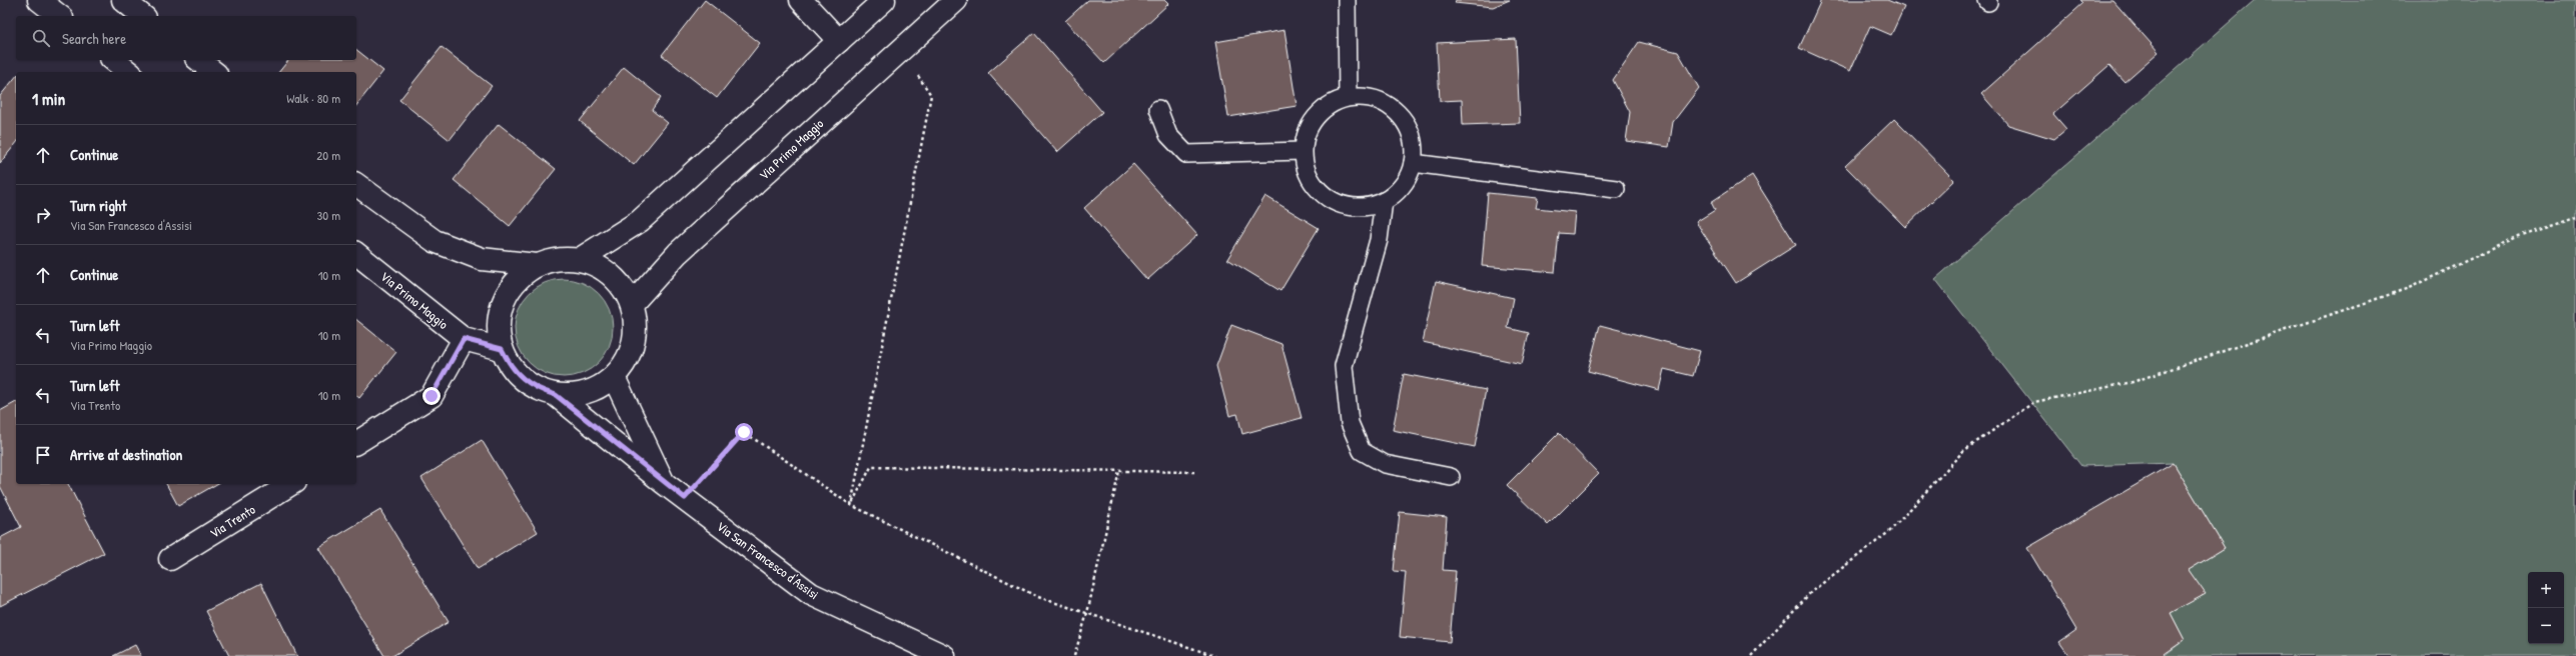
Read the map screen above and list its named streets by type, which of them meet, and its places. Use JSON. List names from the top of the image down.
{
  "streets": {
    "street": ["Via Primo Maggio", "Via Trento", "Via San Francesco d'Assisi"]
  },
  "crossings": [
    ["Via Primo Maggio", "Via San Francesco d'Assisi"]
  ],
  "page": {
    "search": "Search here",
    "heading": ["1 min", "Walk · 80 m"],
    "list": [
      ["Continue", "20 m"],
      ["Turn right", "Via San Francesco d'Assisi", "30 m"],
      ["Continue", "10 m"],
      ["Turn left", "Via Primo Maggio", "10 m"],
      ["Turn left", "Via Trento", "10 m"],
      "Arrive at destination"
    ],
    "map_buttons": ["+", "−"]
  }
}
